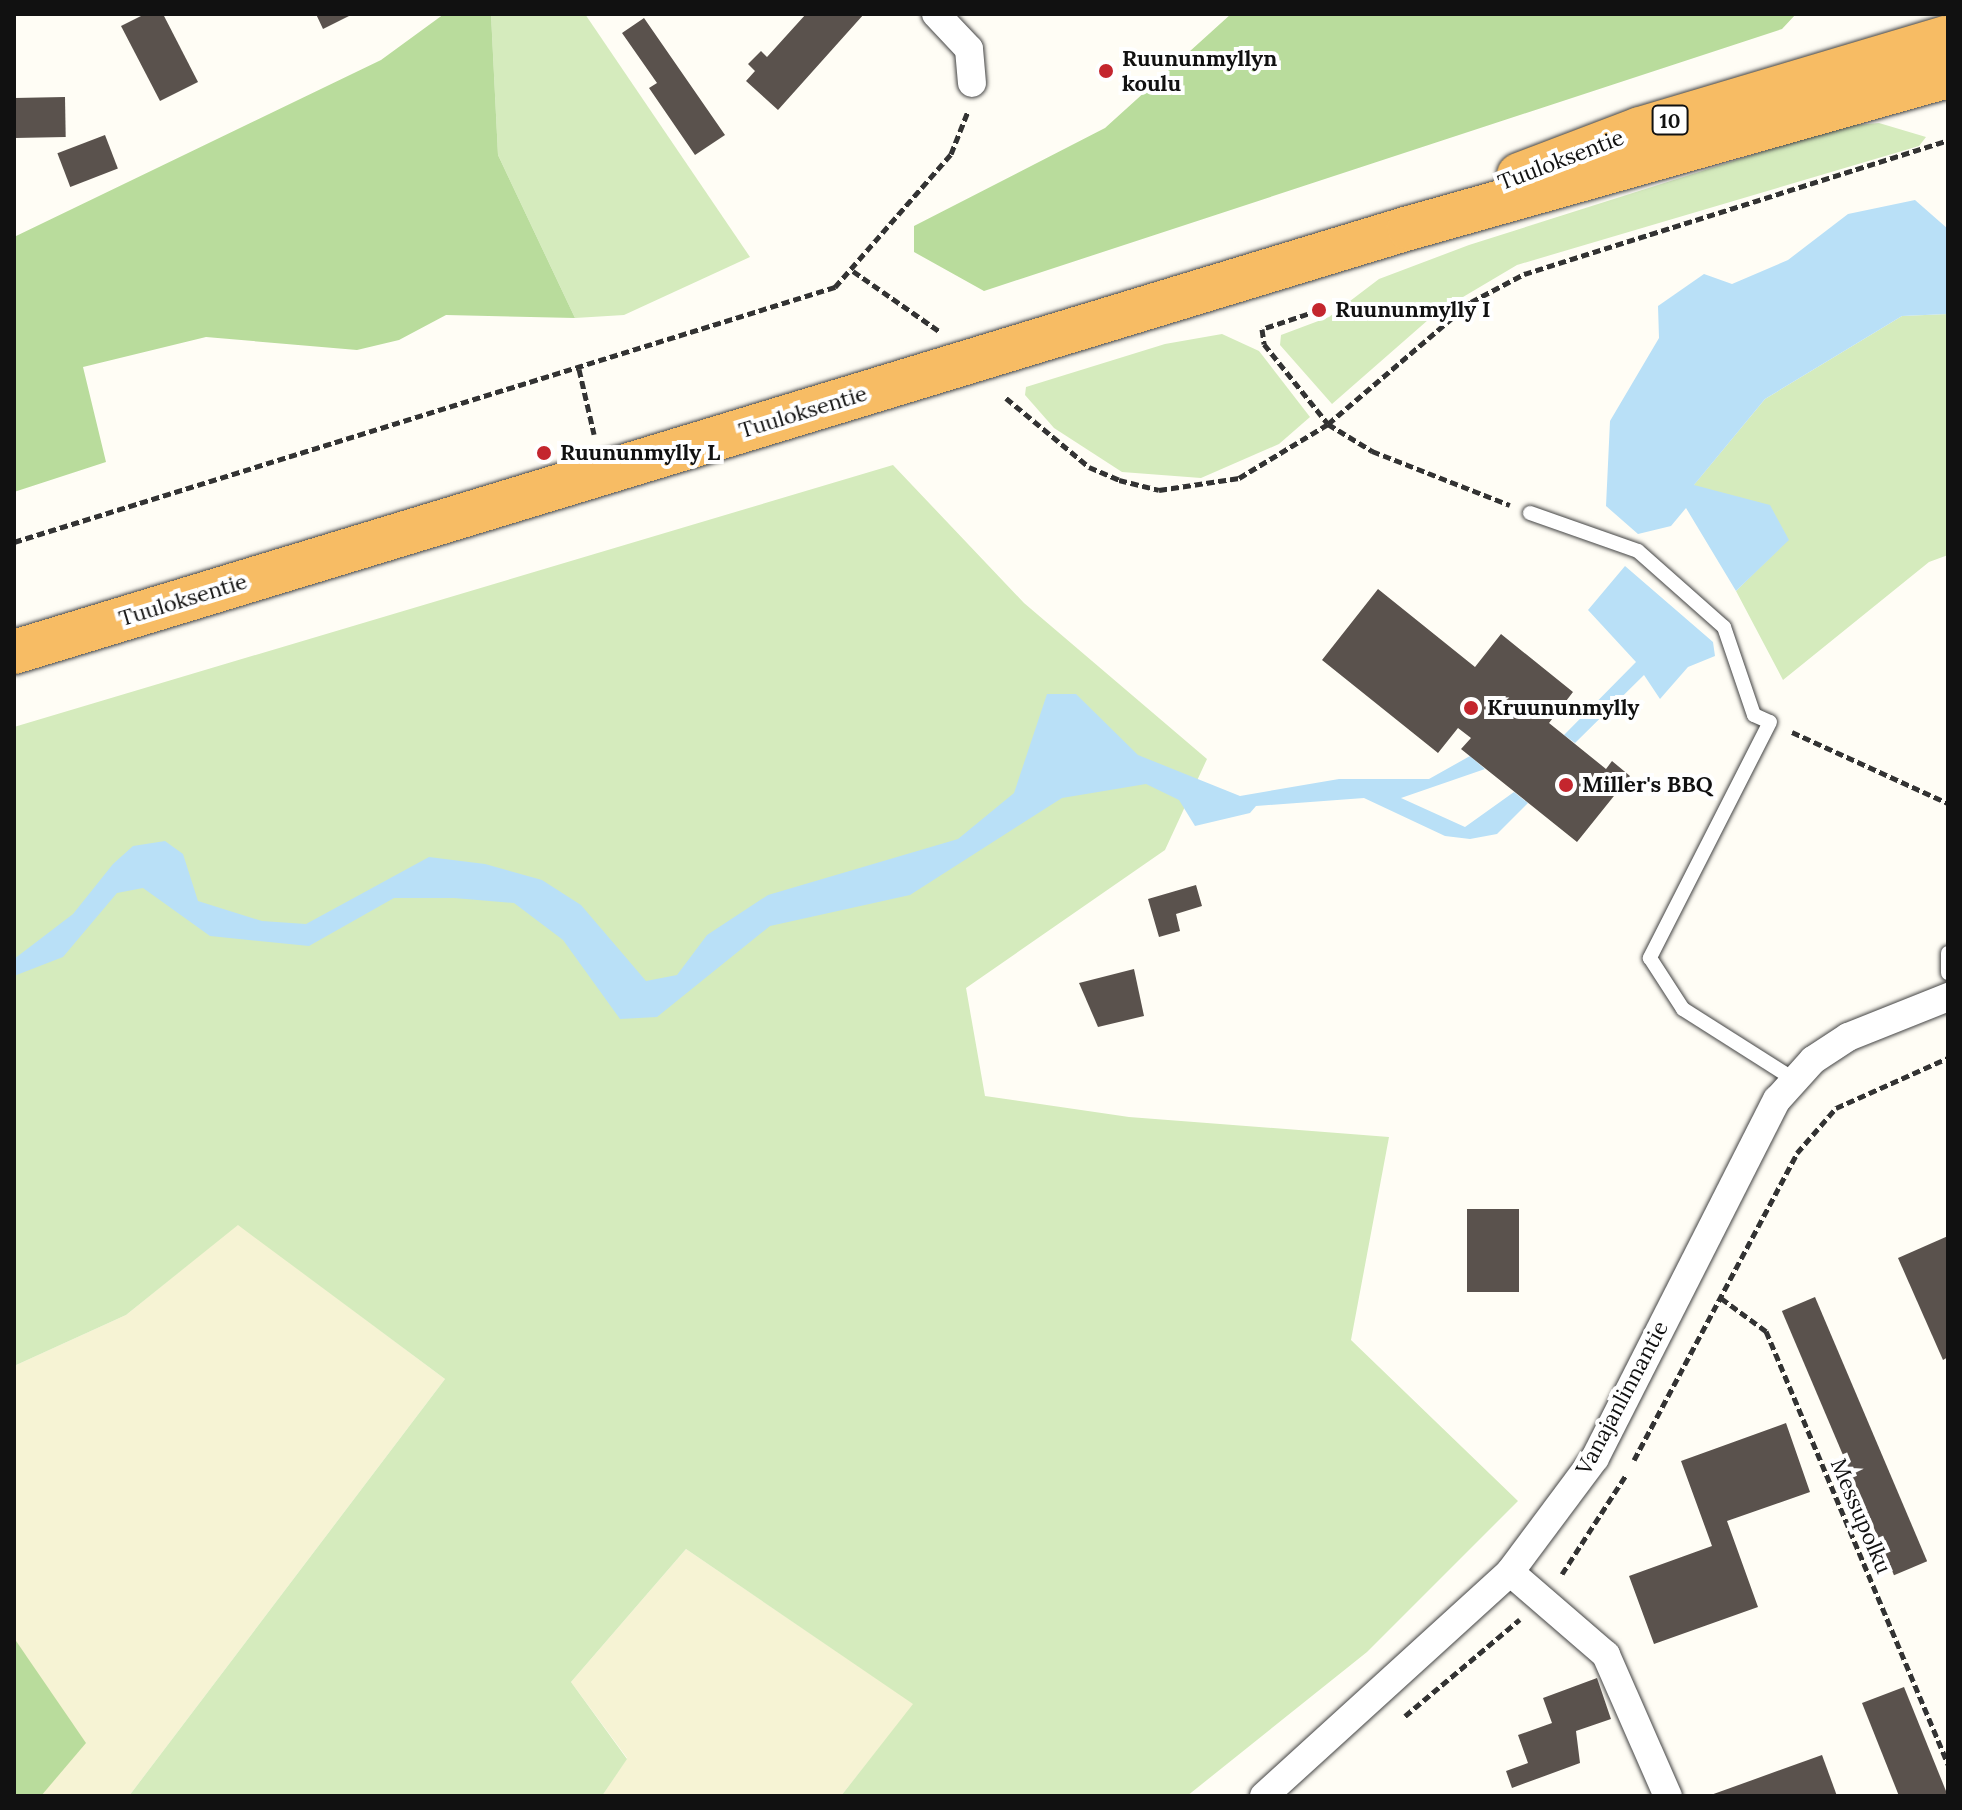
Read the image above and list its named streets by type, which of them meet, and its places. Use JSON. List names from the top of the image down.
{
  "streets": {
    "highway": ["10", "Tuuloksentie"],
    "street": ["Vanajanlinnantie"],
    "path": ["Messupolku"]
  },
  "places": [
    "Ruununmyllyn koulu",
    "Ruununmylly I",
    "Ruununmylly L",
    "Kruununmylly",
    "Miller's BBQ"
  ]
}
